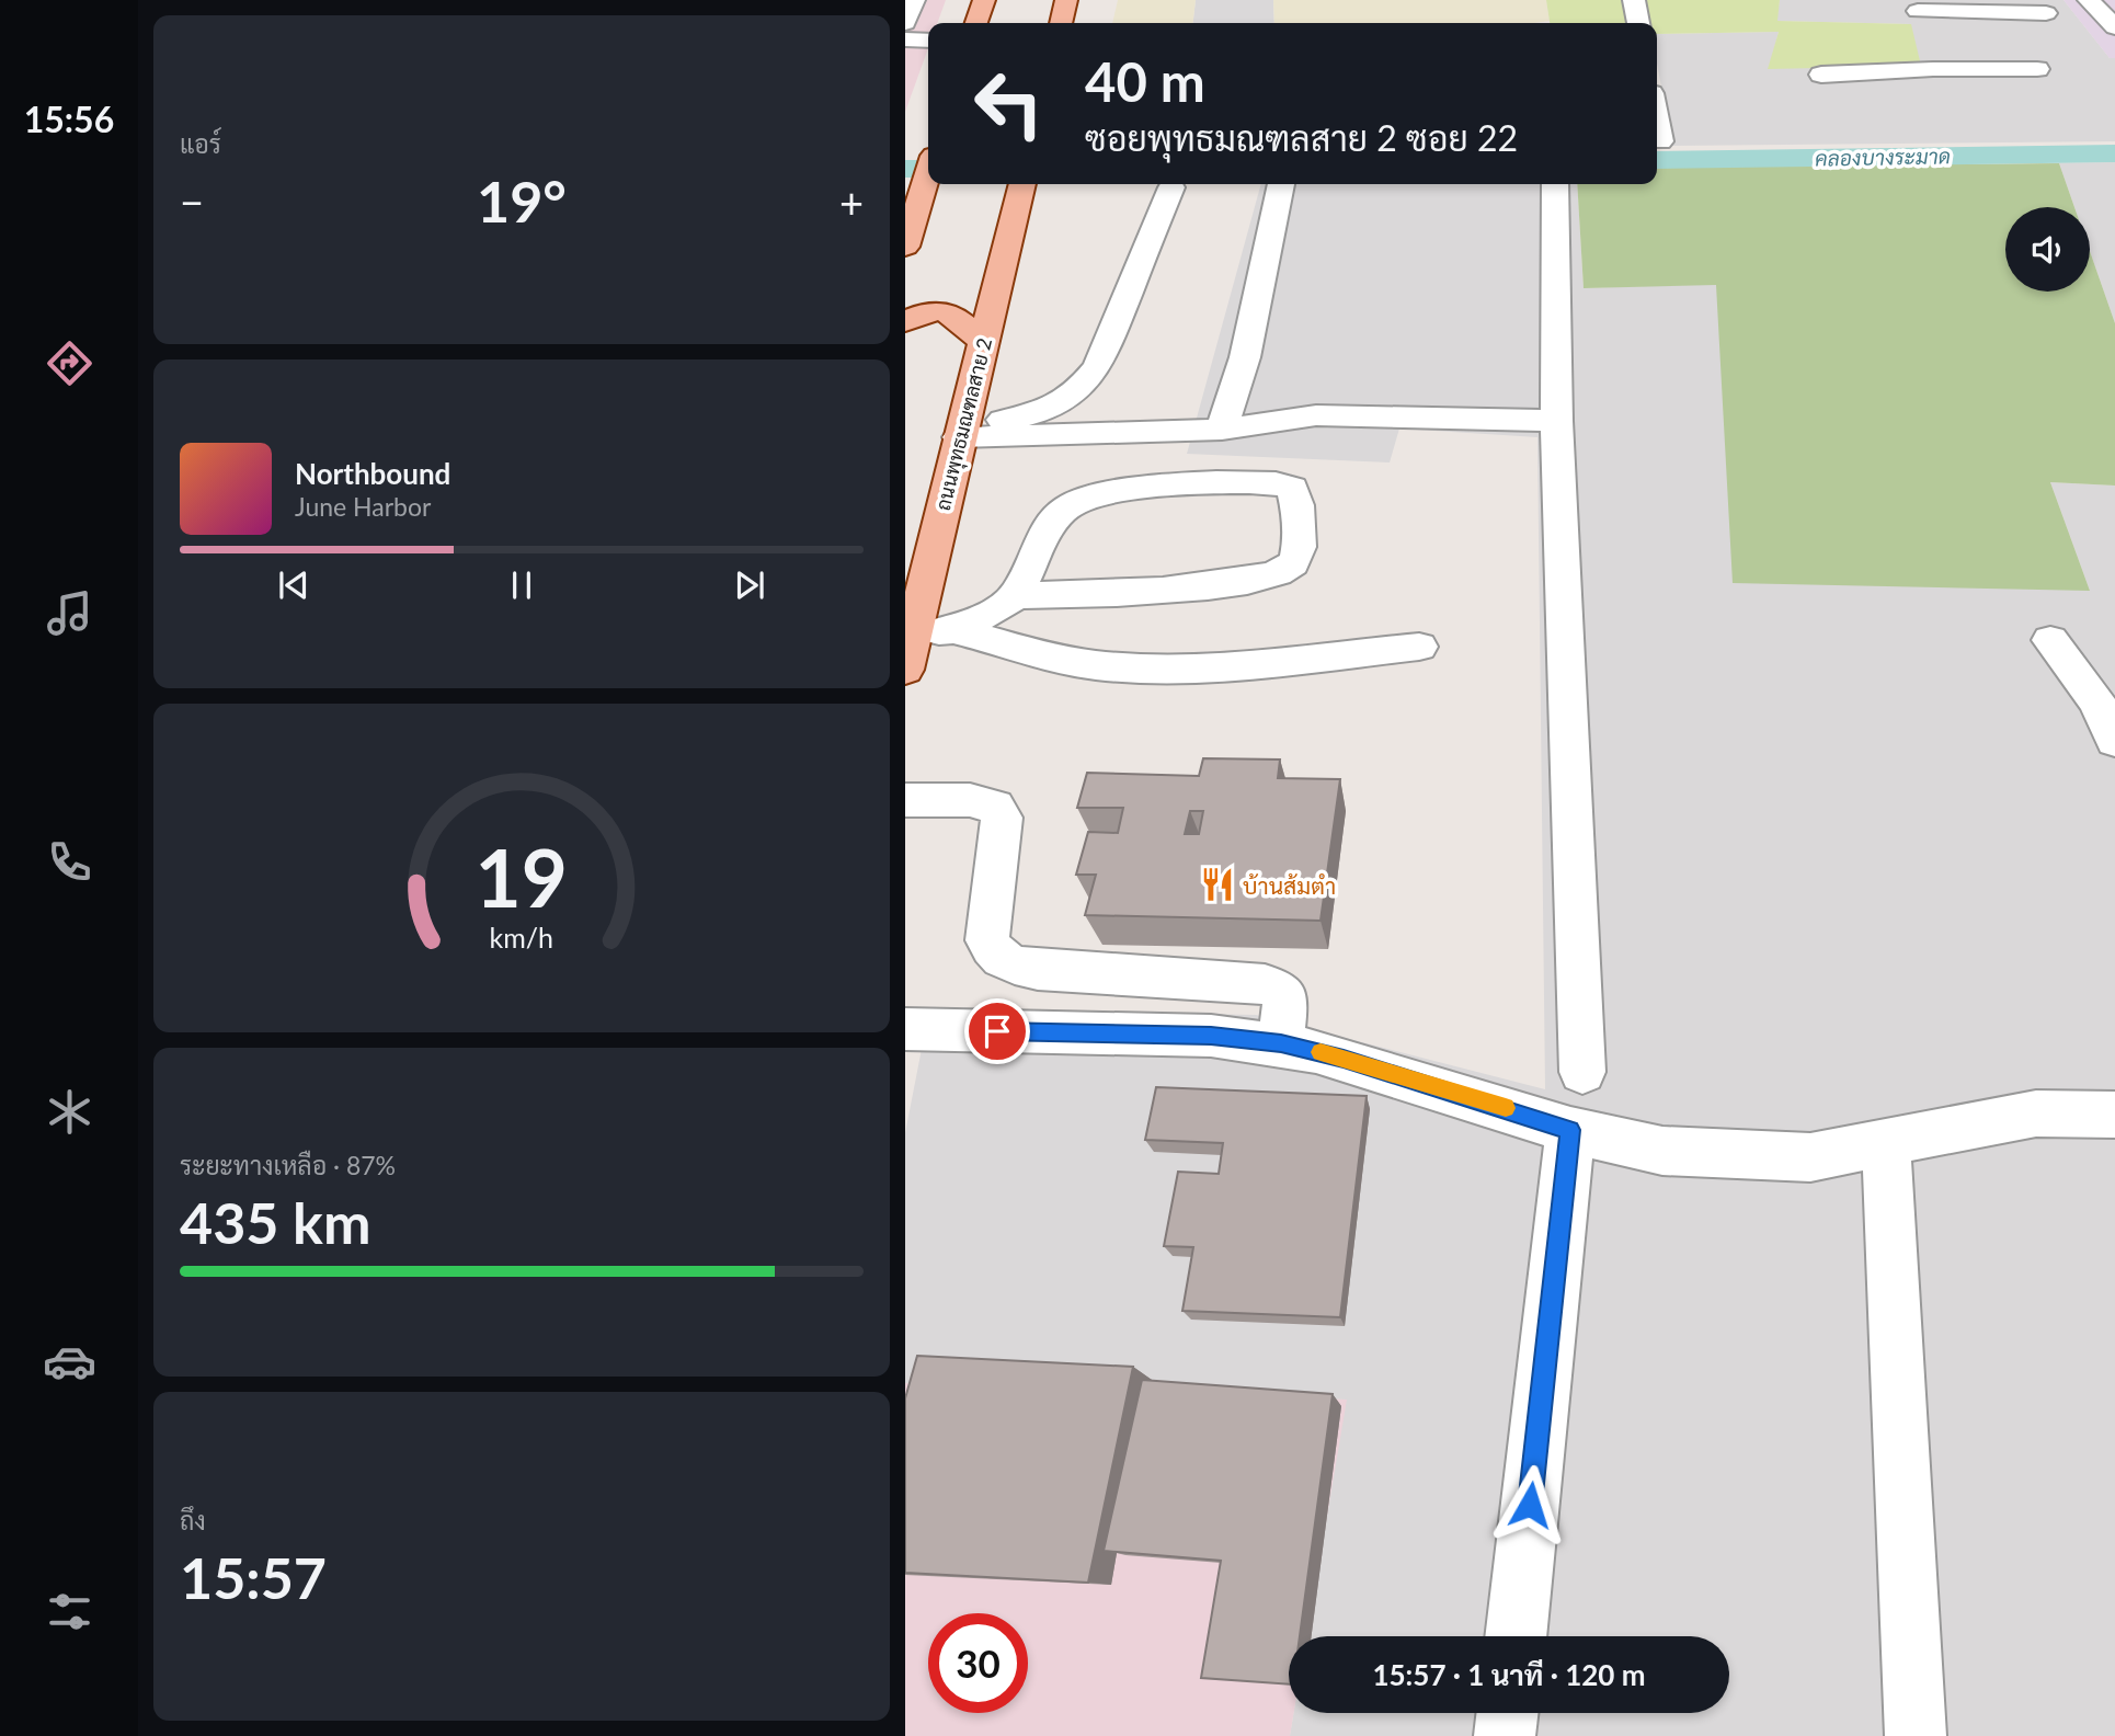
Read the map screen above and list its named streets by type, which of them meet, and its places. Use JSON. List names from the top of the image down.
{
  "streets": {
    "main road": ["ถนนพุทธมณฑลสาย 2"]
  },
  "water": ["คลองบางระมาด"],
  "places": {
    "restaurant": ["บ้านส้มตำ"]
  },
  "page": {
    "tabs": "15:56",
    "tile": [
      "แอร์",
      ["ระยะทางเหลือ · 87%", "435 km"],
      ["ถึง", "15:57"]
    ],
    "turn": ["40 m", "ซอยพุทธมณฑลสาย 2 ซอย 22"],
    "heat": ["−", "19°", "+"],
    "song": ["Northbound", "June Harbor"],
    "limit": "30",
    "trip": "15:57 · 1 นาที · 120 m",
    "gauge": ["19", "km/h"]
  }
}
